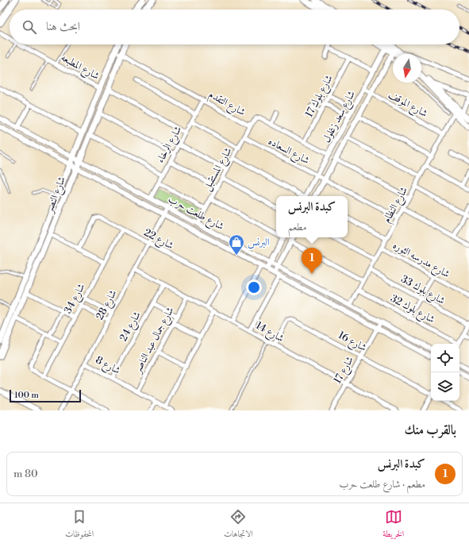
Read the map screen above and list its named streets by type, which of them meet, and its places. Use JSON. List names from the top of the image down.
{
  "streets": {
    "main road": ["شارع النصر"],
    "street": [
      "شارع المطبعه",
      "شارع بلوك 17",
      "شارع التقدم",
      "شارع الموقف",
      "شارع سعد زغلول",
      "شارع الرخاء",
      "شارع السعاده",
      "شارع المستقبل",
      "شارع النظام",
      "شارع طلعت حرب",
      "شارع 22",
      "شارع مدرسه الثوره",
      "شارع بلوك 33",
      "شارع 34",
      "شارع 28",
      "شارع بلوك 32",
      "شارع 24",
      "شارع 14",
      "شارع جمال عبد الناصر",
      "شارع 16",
      "شارع 8",
      "شارع 17"
    ]
  },
  "crossings": [
    ["شارع المطبعه", "شارع النصر"],
    ["شارع بلوك 17", "شارع التقدم"],
    ["شارع التقدم", "شارع سعد زغلول"],
    ["شارع التقدم", "شارع الرخاء"],
    ["شارع التقدم", "شارع المستقبل"],
    ["شارع التقدم", "شارع النصر"],
    ["شارع الموقف", "شارع سعد زغلول"],
    ["شارع الموقف", "شارع النظام"],
    ["شارع سعد زغلول", "شارع السعاده"],
    ["شارع الرخاء", "شارع طلعت حرب"],
    ["شارع السعاده", "شارع المستقبل"],
    ["شارع المستقبل", "شارع طلعت حرب"],
    ["شارع النصر", "شارع طلعت حرب"],
    ["شارع النظام", "شارع طلعت حرب"],
    ["شارع النظام", "شارع مدرسه الثوره"],
    ["شارع النظام", "شارع بلوك 33"],
    ["شارع النظام", "شارع بلوك 32"],
    ["شارع طلعت حرب", "شارع 28"],
    ["شارع طلعت حرب", "شارع 17"],
    ["شارع 22", "شارع 34"],
    ["شارع 22", "شارع 28"],
    ["شارع 22", "شارع 14"],
    ["شارع 28", "شارع 14"],
    ["شارع 28", "شارع 8"],
    ["شارع 24", "شارع 14"],
    ["شارع 24", "شارع 8"],
    ["شارع 14", "شارع جمال عبد الناصر"],
    ["شارع 14", "شارع 16"],
    ["شارع 14", "شارع 17"],
    ["شارع جمال عبد الناصر", "شارع 8"],
    ["شارع 16", "شارع 17"]
  ],
  "places": {
    "shop": ["البرنس"]
  },
  "scale_bar": "100 m",
  "north": "bottom",
  "page": {
    "search": "ابحث هنا",
    "popup": ["كبدة البرنس", "مطعم"],
    "pins": "1",
    "scale": "100 m",
    "heading": "بالقرب منك",
    "list": [
      {
        "mark": "1",
        "name": "كبدة البرنس",
        "note": "مطعم · شارع طلعت حرب",
        "value": "80 m"
      }
    ],
    "nav": ["الخريطة", "الاتجاهات", "المحفوظات"]
  }
}
